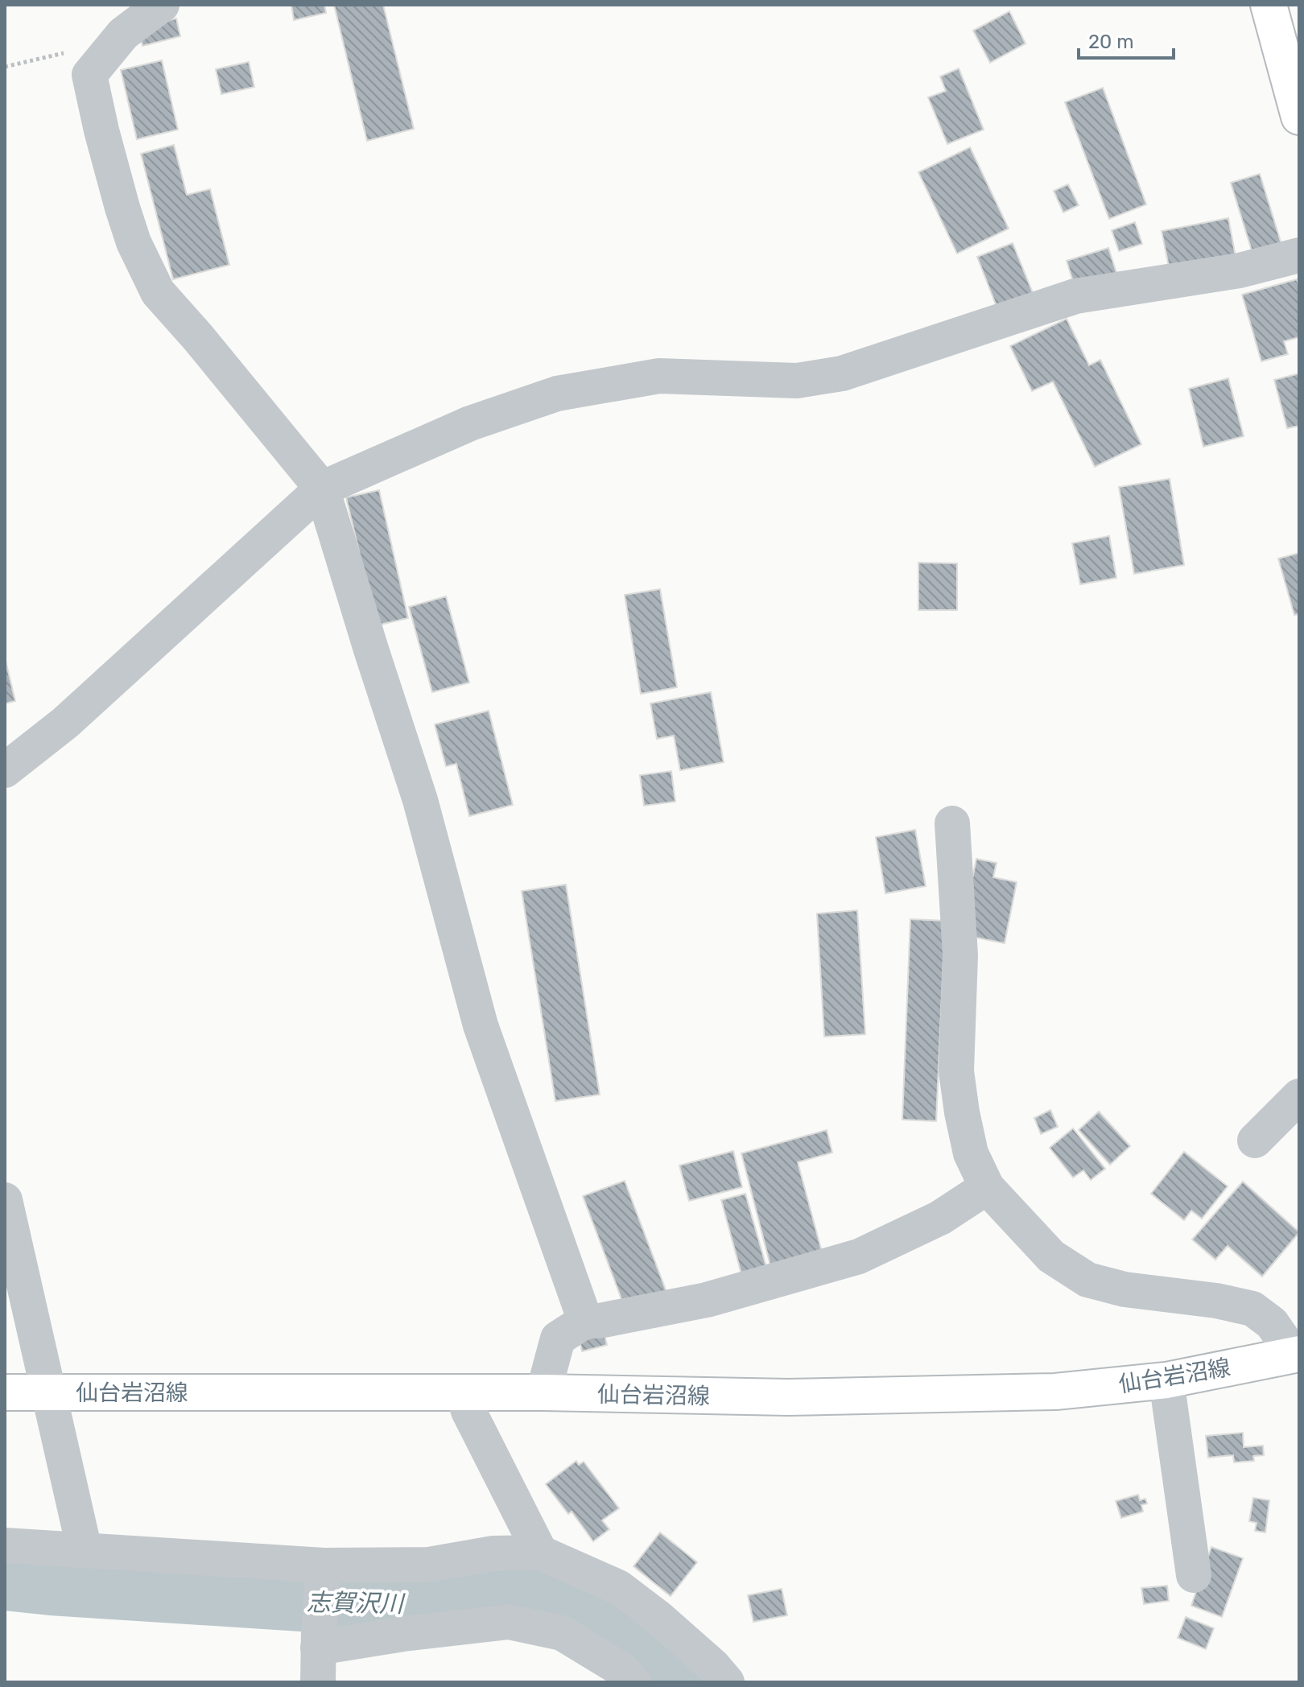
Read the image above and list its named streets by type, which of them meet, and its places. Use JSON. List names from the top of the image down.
{
  "streets": {
    "main road": ["仙台岩沼線"]
  },
  "water": ["志賀沢川"],
  "scale_bar": "20 m"
}
